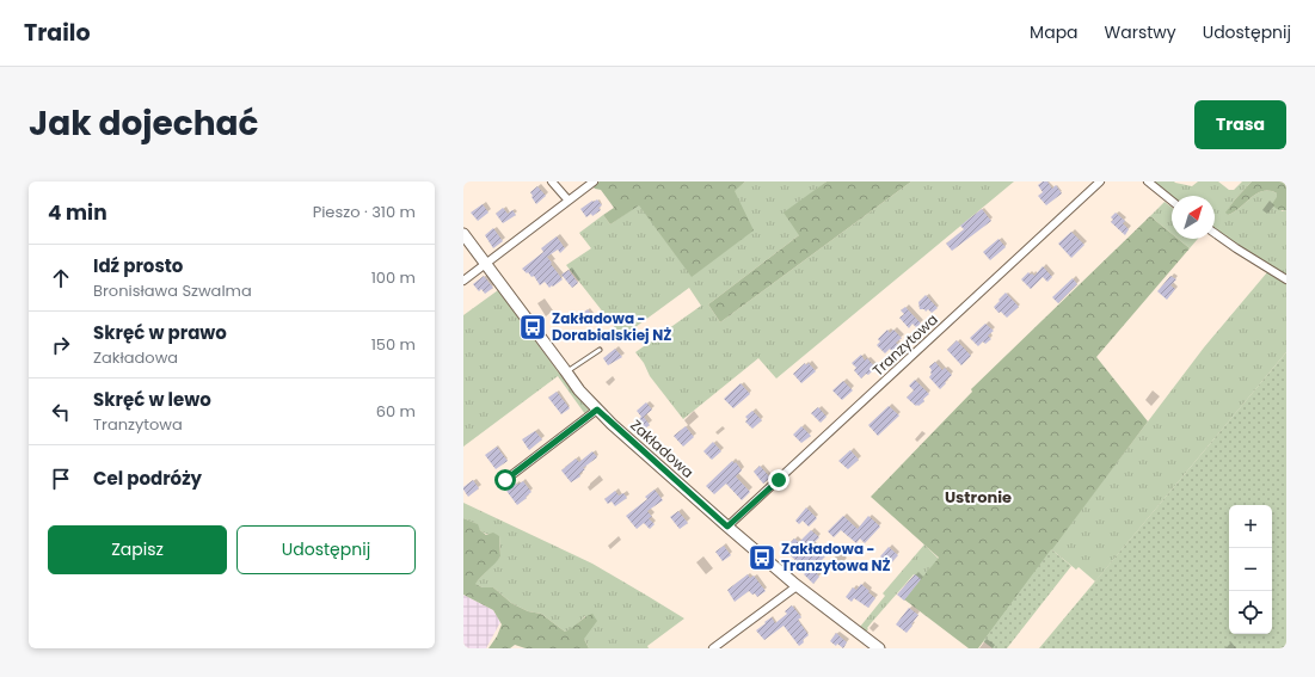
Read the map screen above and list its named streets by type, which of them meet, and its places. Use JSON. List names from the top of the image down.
{
  "streets": {
    "street": ["Tranzytowa", "Zakładowa"]
  },
  "crossings": [
    ["Tranzytowa", "Zakładowa"]
  ],
  "districts": ["Ustronie"],
  "places": {
    "bus stop": ["Zakładowa - Dorabialskiej NŻ", "Zakładowa - Tranzytowa NŻ"]
  },
  "north": "top right",
  "page": {
    "header": "Trailo",
    "nav": ["Mapa", "Warstwy", "Udostępnij"],
    "title": "Jak dojechać",
    "buttons": [
      "Trasa",
      ["Zapisz", "Udostępnij"]
    ],
    "heading": ["4 min", "Pieszo · 310 m"],
    "list": [
      ["Idź prosto", "Bronisława Szwalma", "100 m"],
      ["Skręć w prawo", "Zakładowa", "150 m"],
      ["Skręć w lewo", "Tranzytowa", "60 m"],
      "Cel podróży"
    ],
    "map_buttons": ["+", "−"]
  }
}
